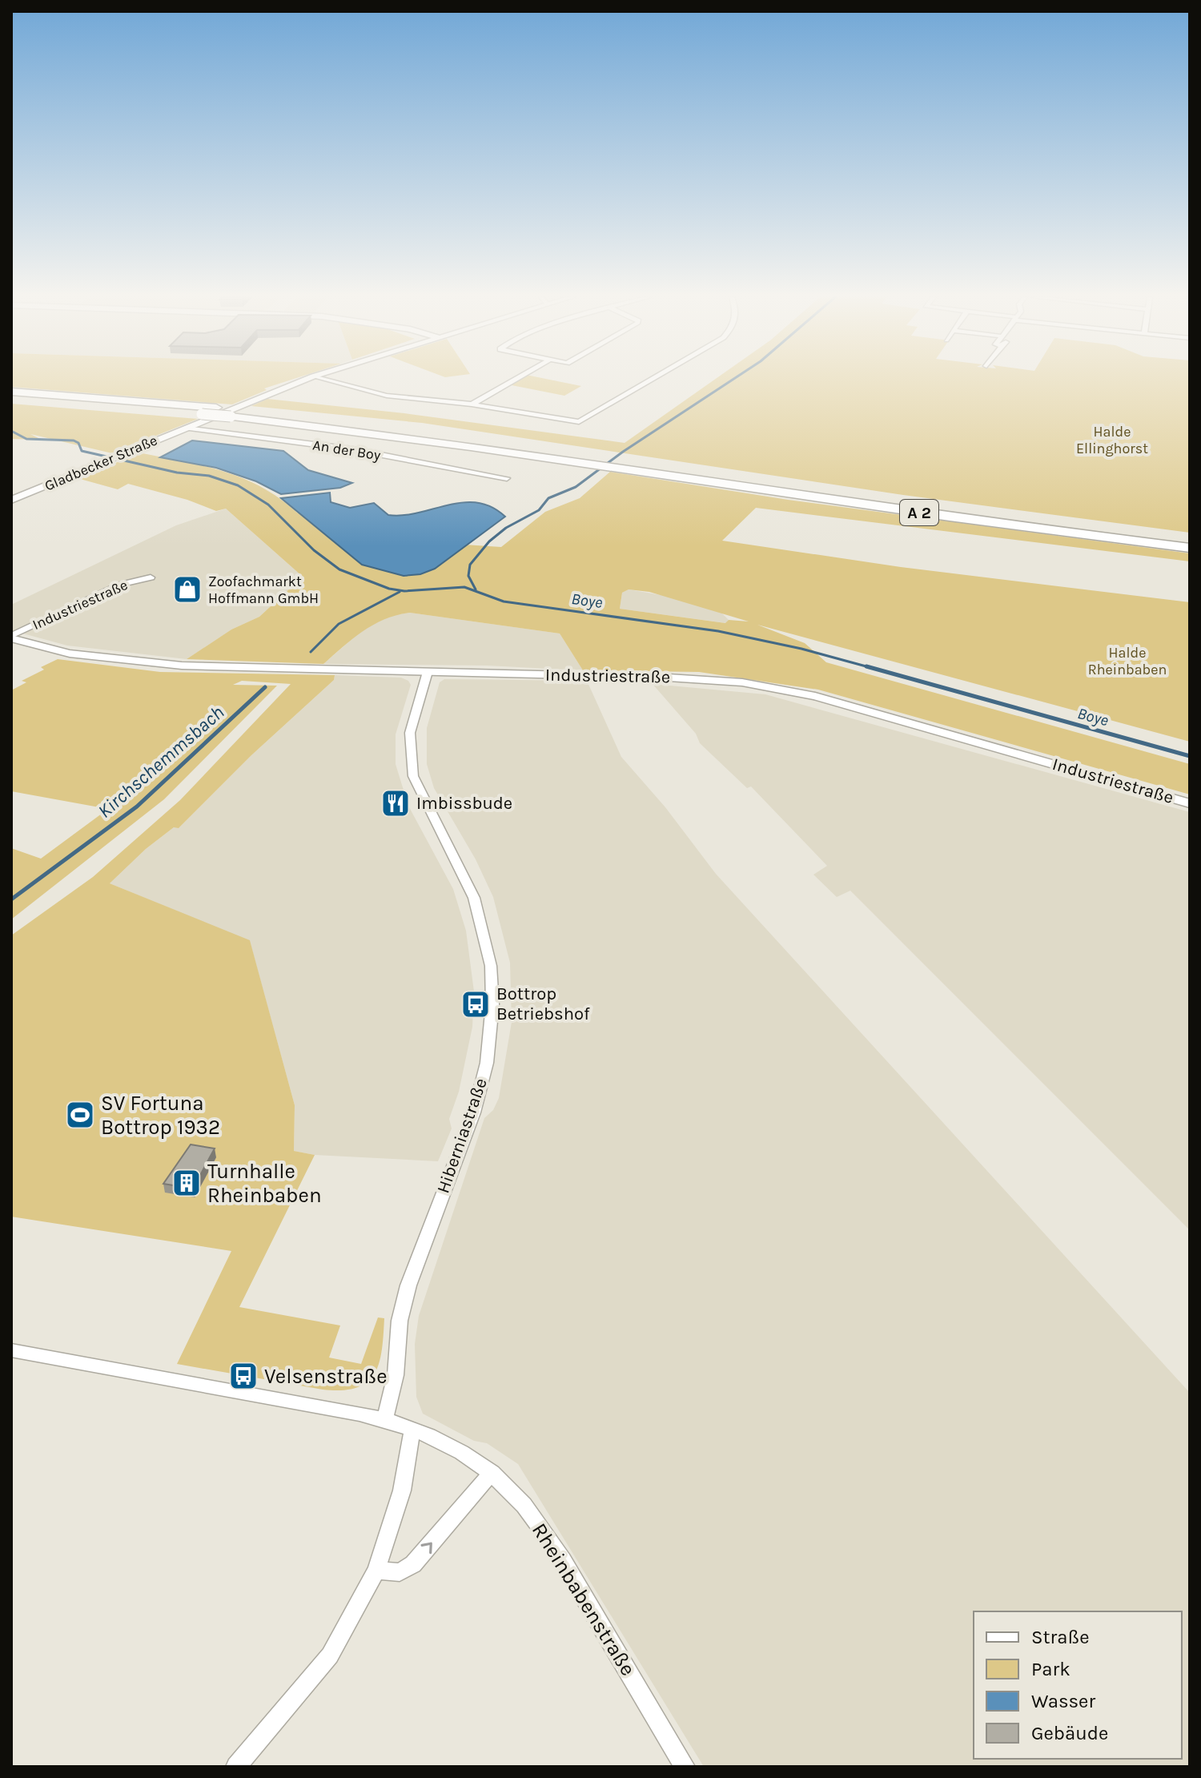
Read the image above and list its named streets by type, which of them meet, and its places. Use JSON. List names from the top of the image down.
{
  "streets": {
    "highway": ["A 2"],
    "street": [
      "An der Boy",
      "Gladbecker Straße",
      "Industriestraße",
      "Hiberniastraße",
      "Rheinbabenstraße"
    ]
  },
  "crossings": [
    ["An der Boy", "Gladbecker Straße"],
    ["Industriestraße", "Hiberniastraße"],
    ["Hiberniastraße", "Rheinbabenstraße"]
  ],
  "water": ["Boye", "Kirchschemmsbach"],
  "parks": ["Halde Ellinghorst", "Halde Rheinbaben"],
  "places": {
    "shop": ["Zoofachmarkt Hoffmann GmbH"],
    "restaurant": ["Imbissbude"],
    "bus stop": ["Bottrop Betriebshof", "Velsenstraße"],
    "sports": ["SV Fortuna Bottrop 1932"],
    "building": ["Turnhalle Rheinbaben"]
  },
  "legend": [
    "Straße",
    "Park",
    "Wasser",
    "Gebäude"
  ]
}
